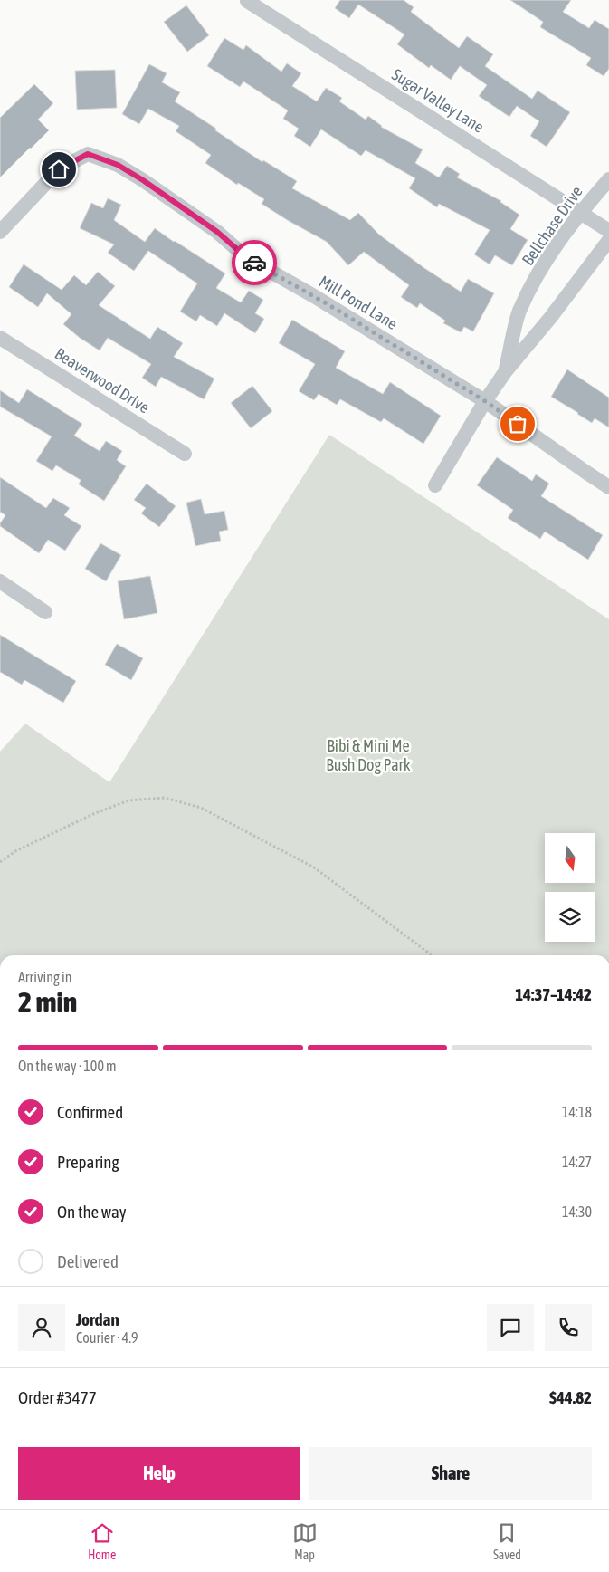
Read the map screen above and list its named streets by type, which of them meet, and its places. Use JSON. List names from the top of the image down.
{
  "streets": {
    "street": [
      "Sugar Valley Lane",
      "Bellchase Drive",
      "Mill Pond Lane",
      "Beaverwood Drive"
    ]
  },
  "crossings": [
    ["Sugar Valley Lane", "Bellchase Drive"],
    ["Bellchase Drive", "Mill Pond Lane"]
  ],
  "parks": ["Bibi & Mini Me Bush Dog Park"],
  "north": "bottom",
  "page": {
    "heading": ["2 min", "Arriving in", "14:37–14:42"],
    "panel": [
      "Jordan",
      "Courier · 4.9",
      "Order #3477",
      "$44.82"
    ],
    "bar": "On the way · 100 m",
    "list": [
      ["Confirmed", "14:18"],
      ["Preparing", "14:27"],
      ["On the way", "14:30"],
      "Delivered"
    ],
    "buttons": ["Help", "Share"],
    "tabs": ["Home", "Map", "Saved"]
  }
}
